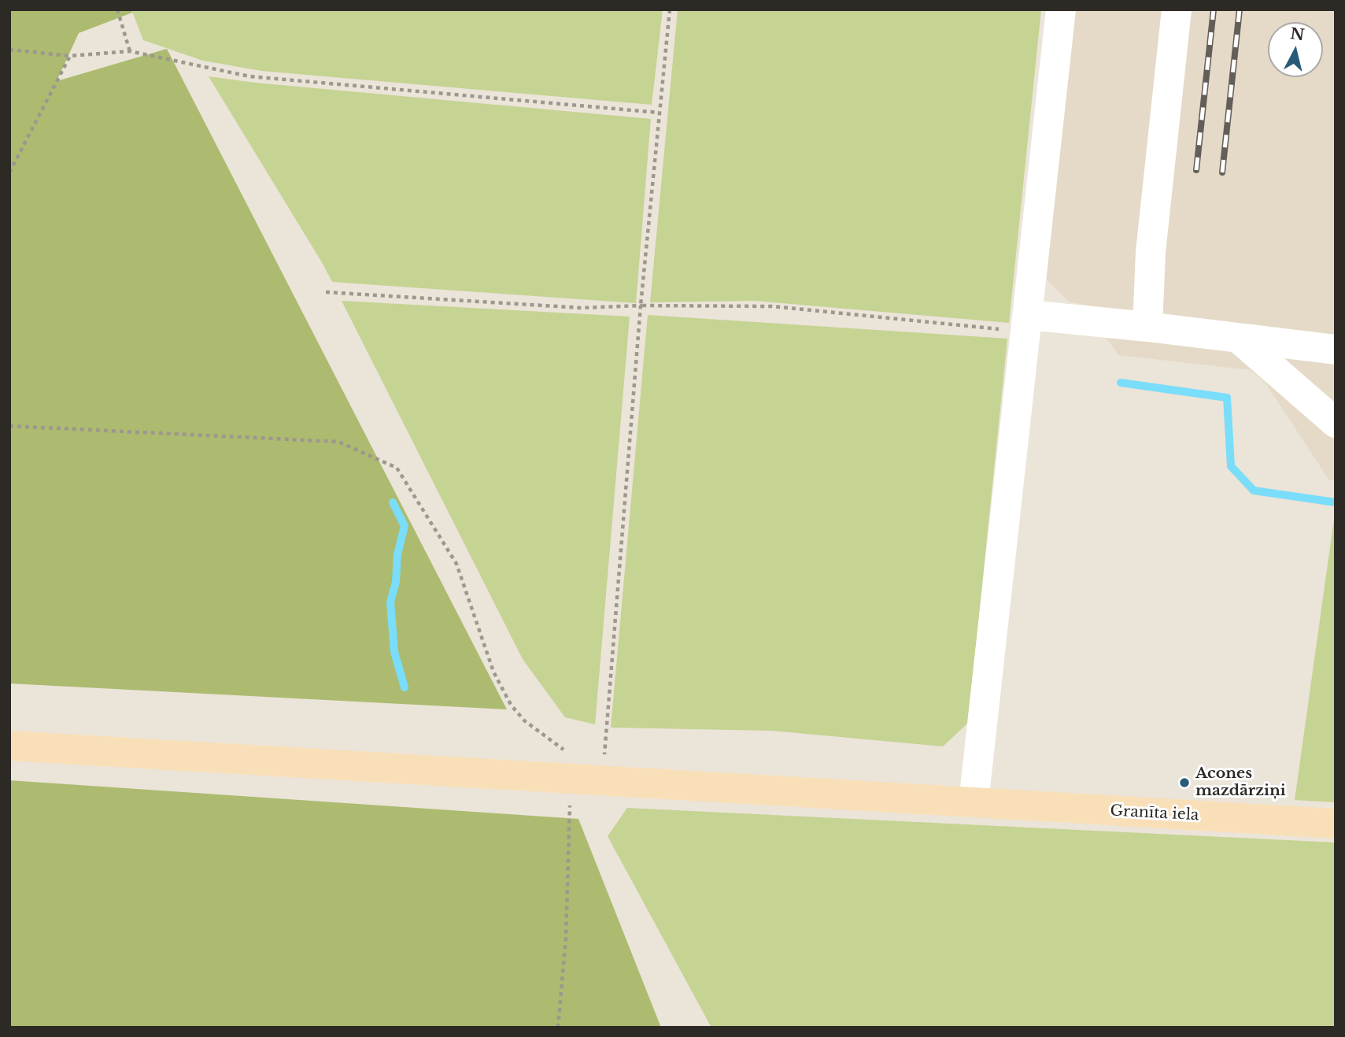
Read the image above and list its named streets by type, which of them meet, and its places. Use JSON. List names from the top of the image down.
{
  "streets": {
    "main road": ["Granīta iela"]
  },
  "places": ["Acones mazdārziņi"],
  "north": "top"
}
